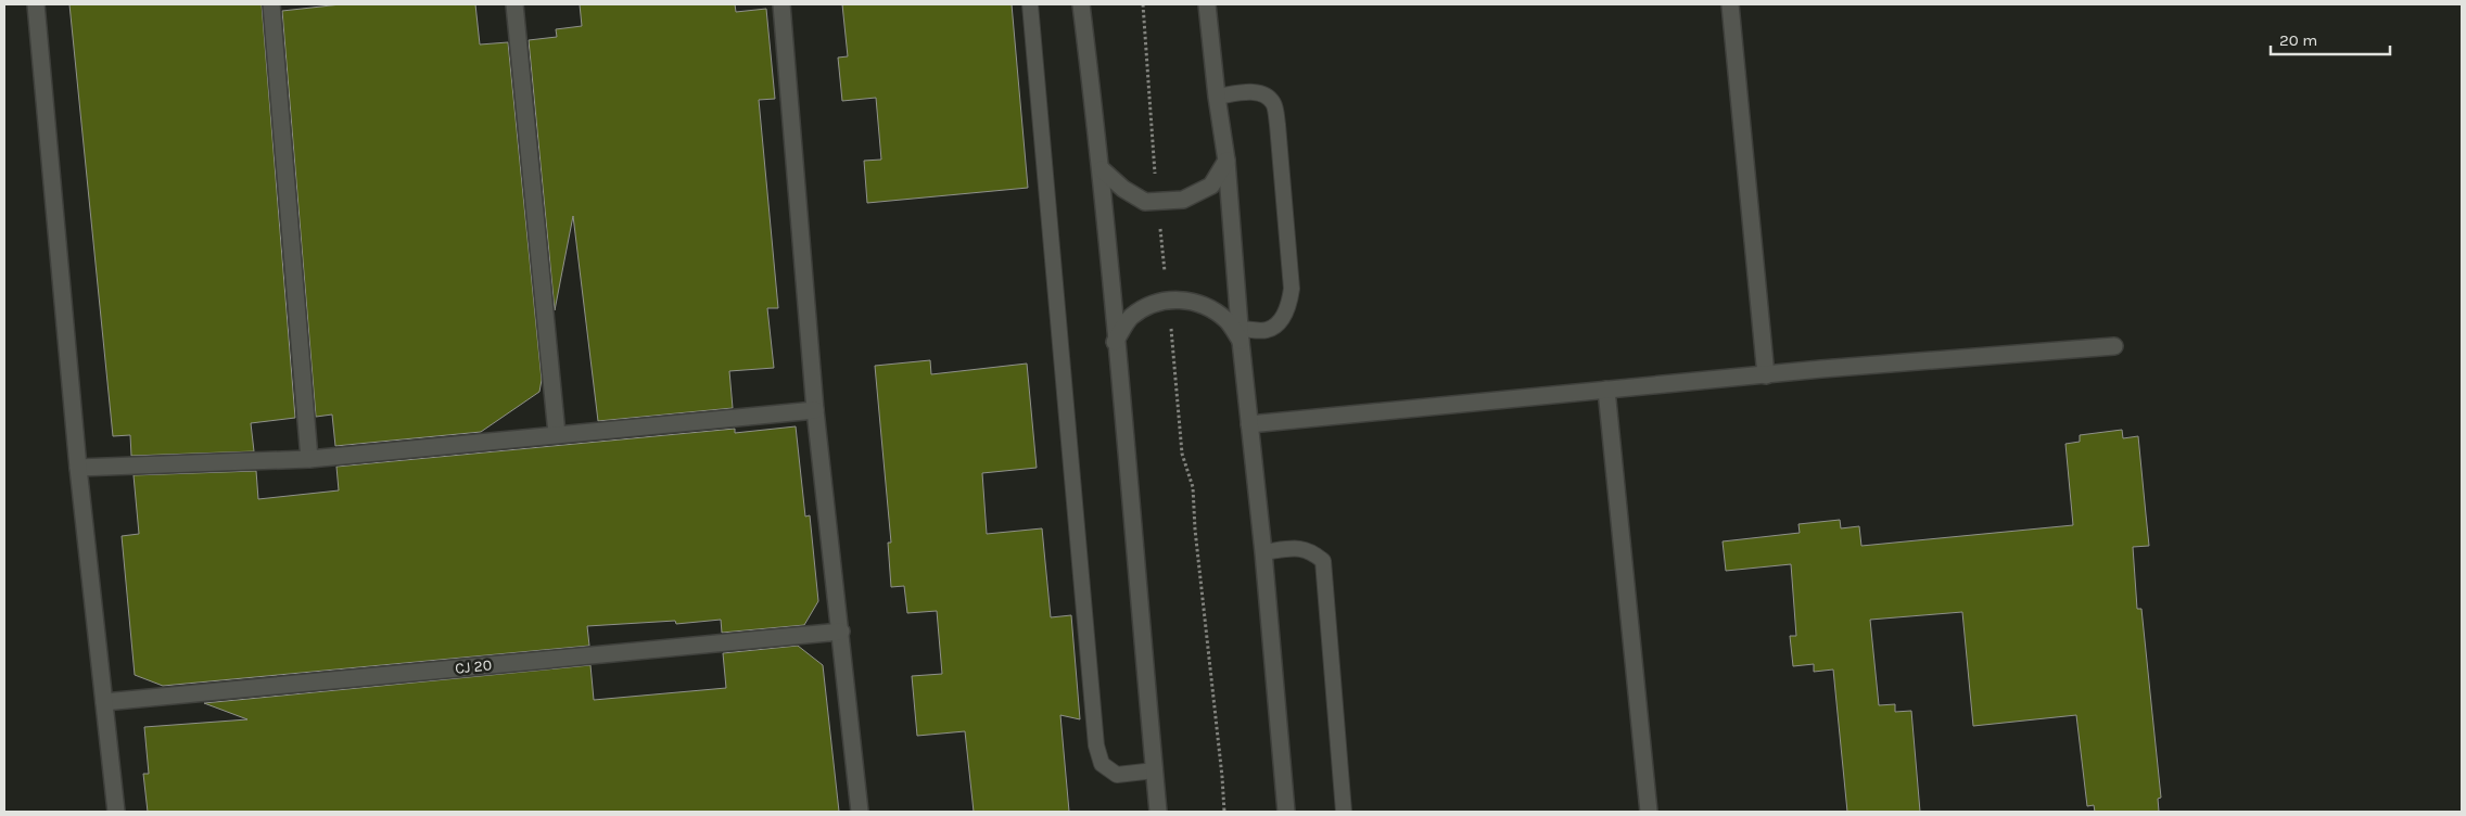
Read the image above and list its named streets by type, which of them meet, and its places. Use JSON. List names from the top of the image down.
{
  "streets": {
    "street": ["CJ 20"]
  },
  "scale_bar": "20 m"
}
